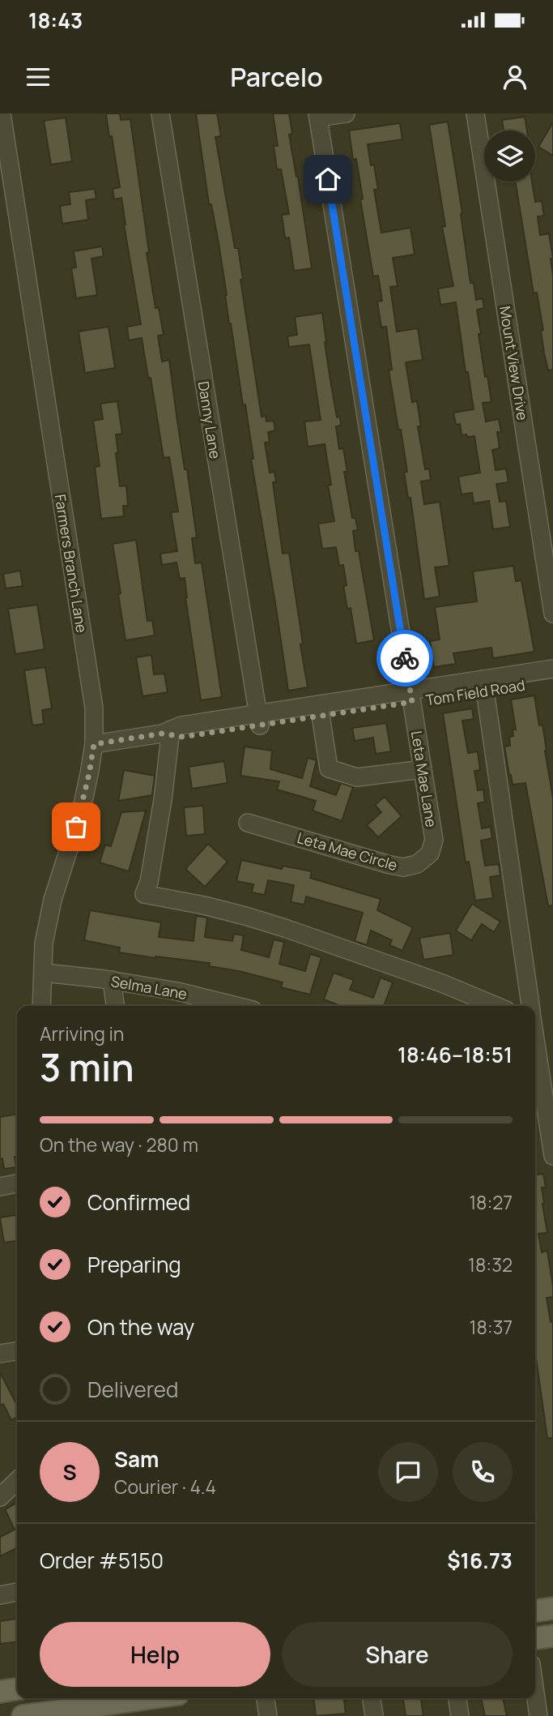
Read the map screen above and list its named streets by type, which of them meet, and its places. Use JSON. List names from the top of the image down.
{
  "streets": {
    "street": [
      "Mount View Drive",
      "Danny Lane",
      "Farmers Branch Lane",
      "Tom Field Road",
      "Leta Mae Lane",
      "Leta Mae Circle",
      "Selma Lane"
    ]
  },
  "crossings": [
    ["Danny Lane", "Tom Field Road"],
    ["Farmers Branch Lane", "Tom Field Road"],
    ["Farmers Branch Lane", "Selma Lane"],
    ["Tom Field Road", "Leta Mae Lane"],
    ["Leta Mae Lane", "Leta Mae Circle"]
  ],
  "page": {
    "status": "18:43",
    "header": "Parcelo",
    "heading": ["3 min", "Arriving in", "18:46–18:51"],
    "panel": [
      "Sam",
      "Courier · 4.4",
      "Order #5150",
      "$16.73"
    ],
    "bar": "On the way · 280 m",
    "list": [
      ["Confirmed", "18:27"],
      ["Preparing", "18:32"],
      ["On the way", "18:37"],
      "Delivered"
    ],
    "round": "S",
    "buttons": ["Help", "Share"]
  }
}
